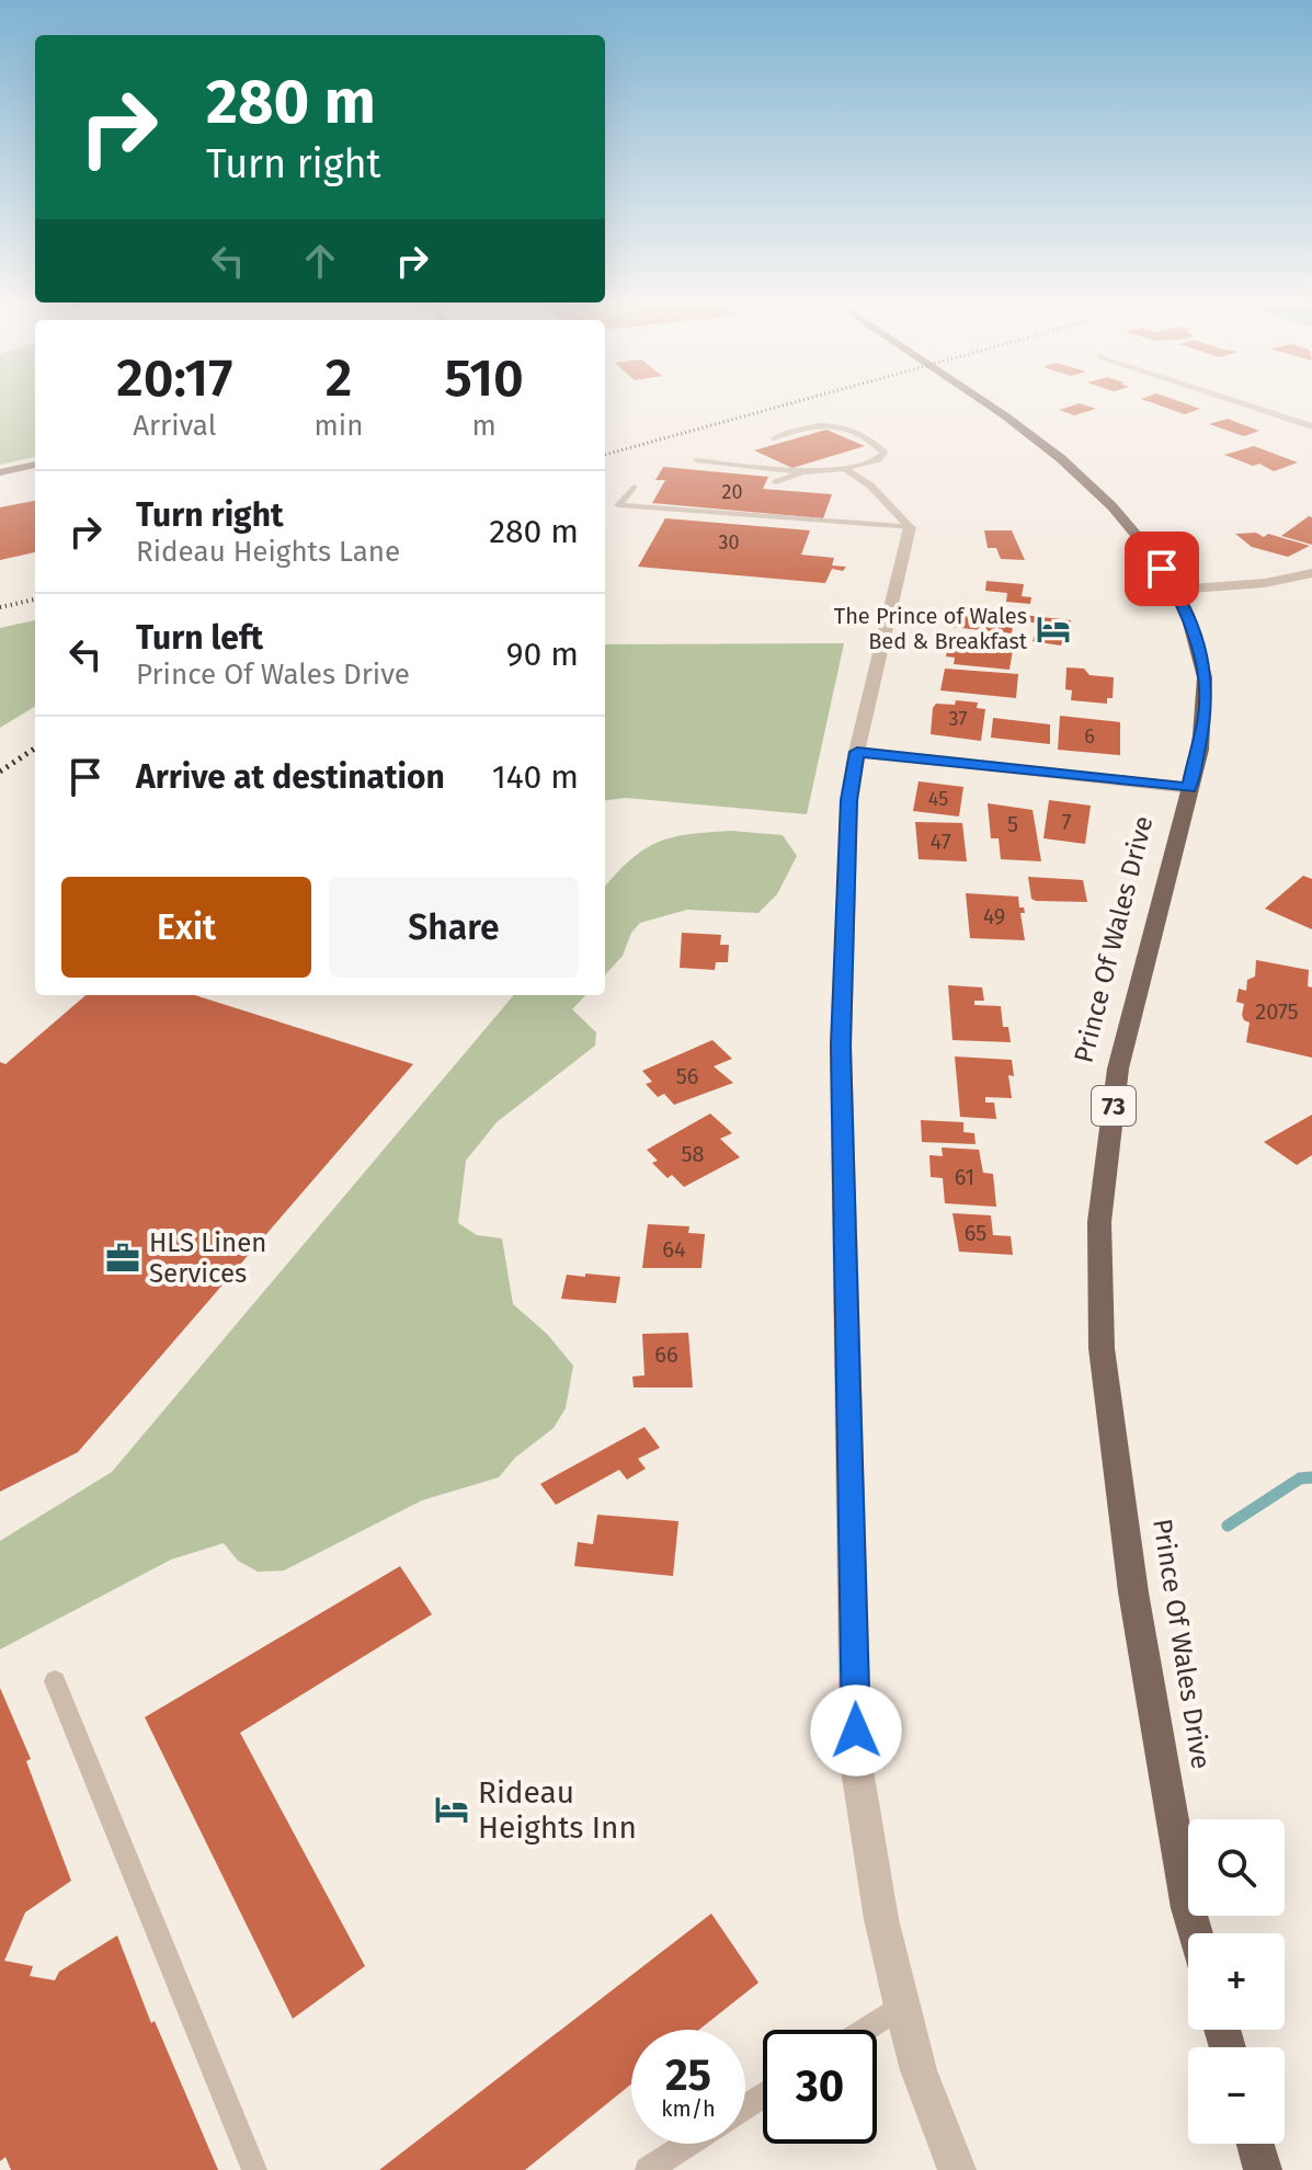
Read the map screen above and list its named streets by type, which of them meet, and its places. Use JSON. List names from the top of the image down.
{
  "streets": {
    "main road": ["Prince Of Wales Drive", "73"]
  },
  "places": {
    "hotel": ["The Prince of Wales Bed & Breakfast", "Rideau Heights Inn"],
    "office": ["HLS Linen Services"]
  },
  "house_numbers": [
    "20",
    "30",
    "37",
    "6",
    "45",
    "7",
    "5",
    "47",
    "49",
    "2075",
    "56",
    "58",
    "61",
    "65",
    "64",
    "66"
  ],
  "page": {
    "turn": ["280 m", "Turn right"],
    "eta": [
      "20:17",
      "Arrival",
      "2",
      "min",
      "510",
      "m"
    ],
    "list": [
      {
        "name": "Turn right",
        "note": "Rideau Heights Lane",
        "value": "280 m"
      },
      {
        "name": "Turn left",
        "note": "Prince Of Wales Drive",
        "value": "90 m"
      },
      {
        "name": "Arrive at destination",
        "value": "140 m"
      }
    ],
    "buttons": ["Exit", "Share"],
    "map_buttons": ["+", "−"],
    "speed": "25 km/h",
    "limit": "30"
  }
}
